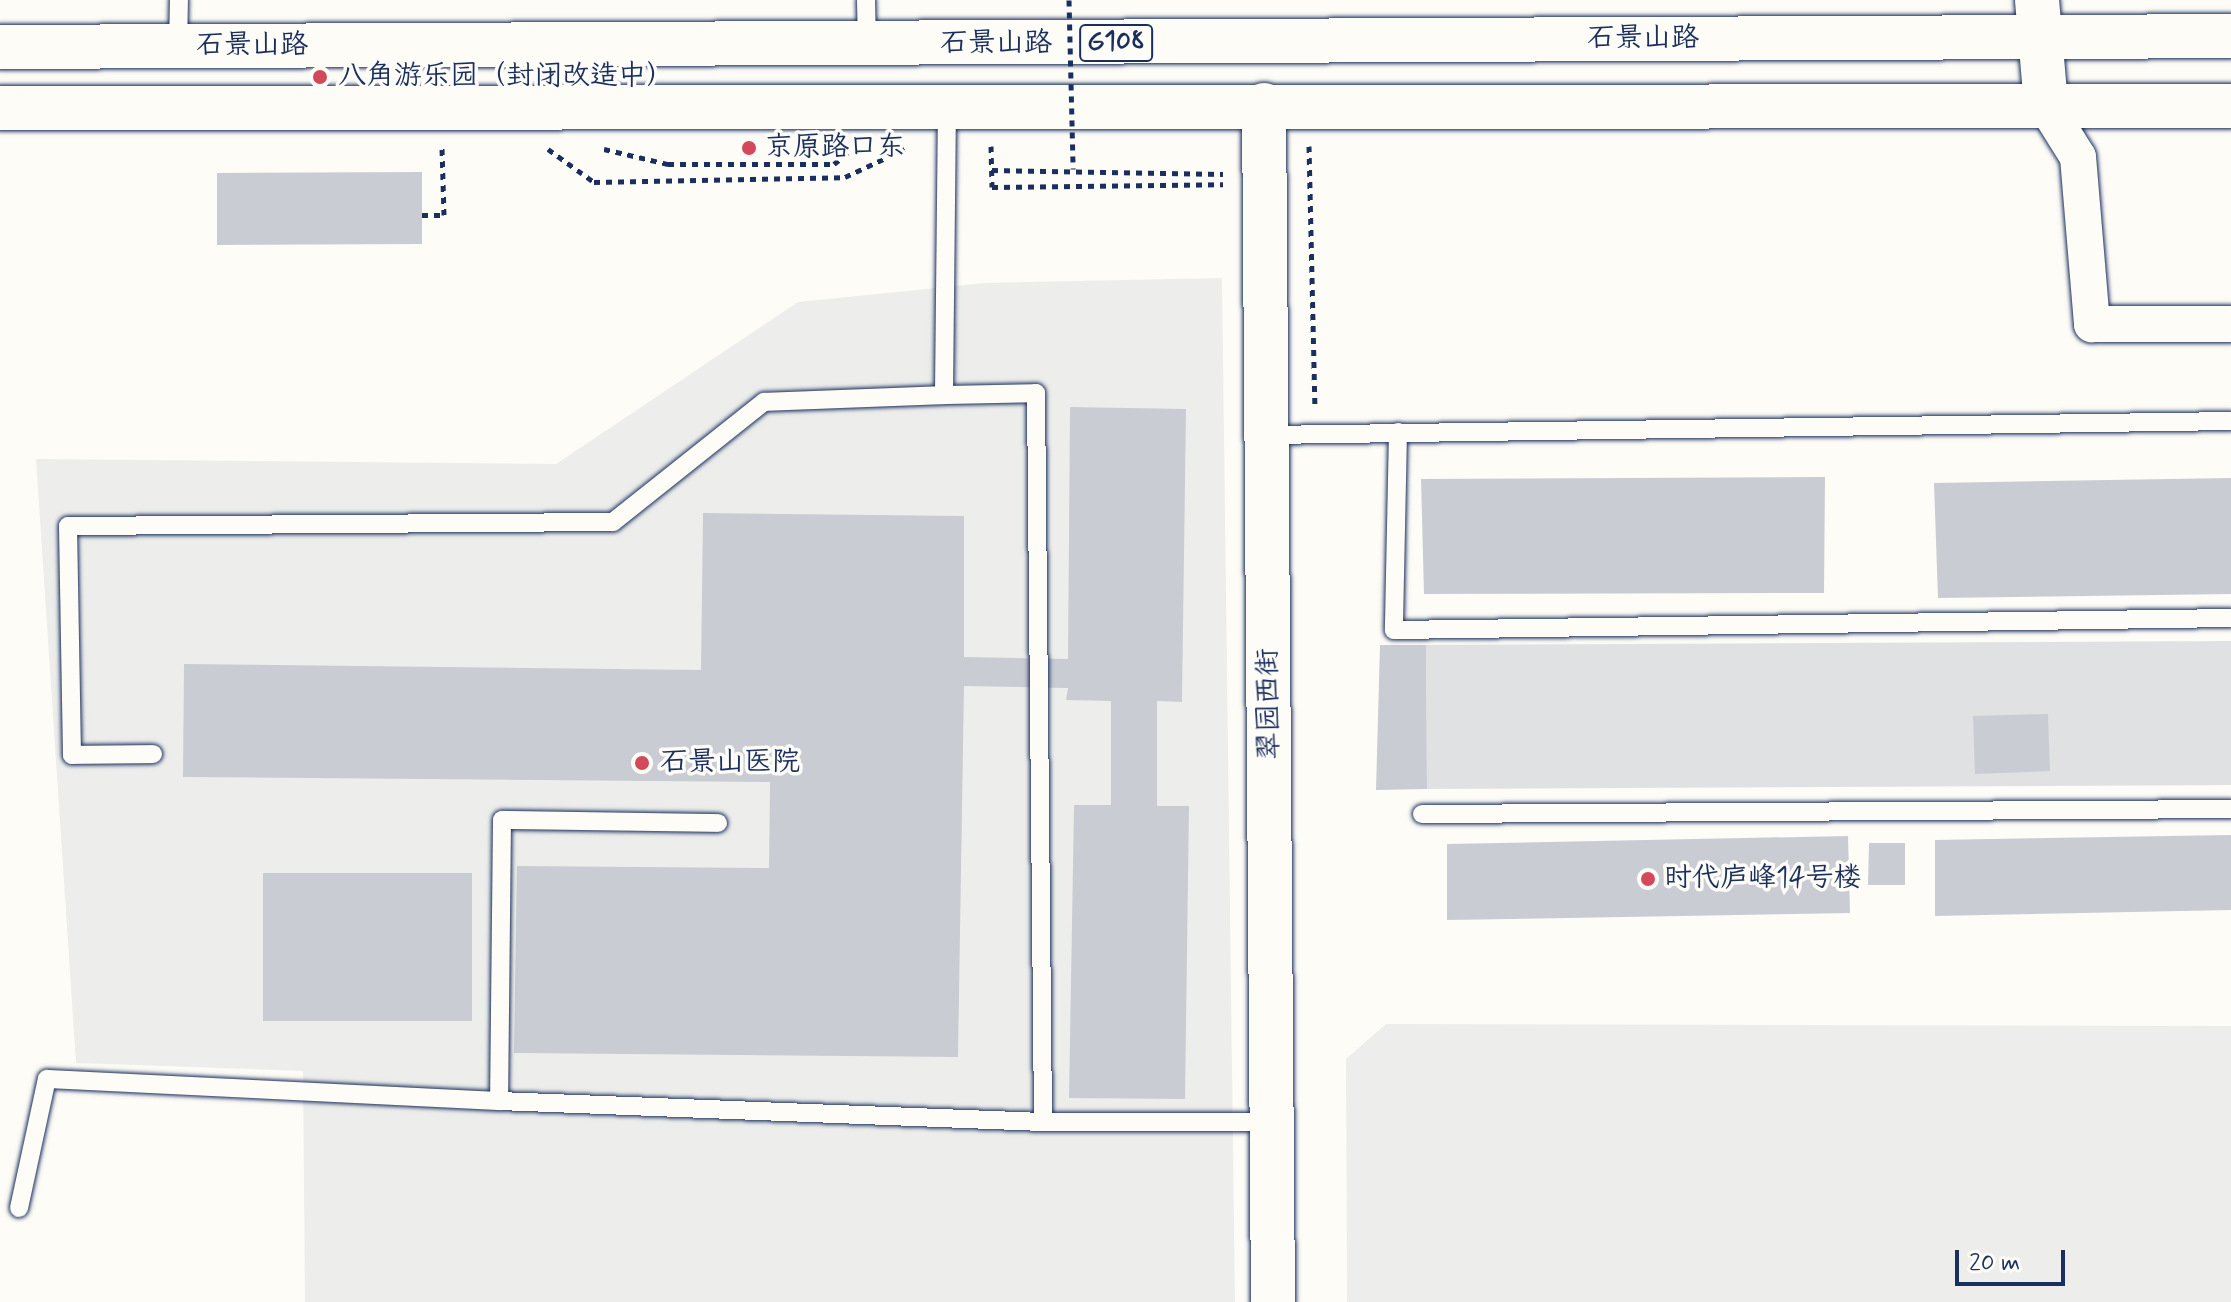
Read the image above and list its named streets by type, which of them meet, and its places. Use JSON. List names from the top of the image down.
{
  "streets": {
    "main road": ["石景山路", "G108", "翠园西街"]
  },
  "crossings": [
    ["G108", "翠园西街"]
  ],
  "places": [
    "八角游乐园（封闭改造中）",
    "京原路口东",
    "石景山医院",
    "时代庐峰14号楼"
  ],
  "scale_bar": "20 m"
}
